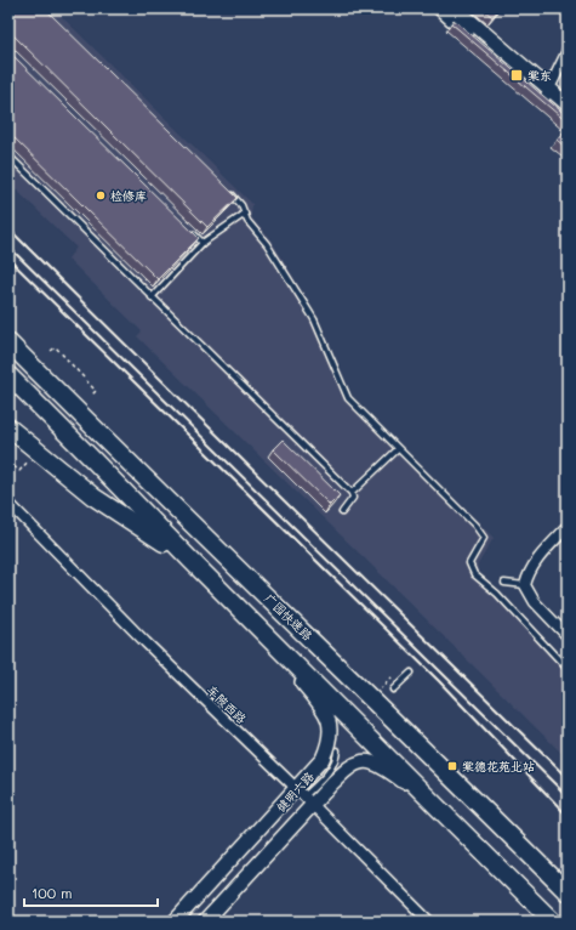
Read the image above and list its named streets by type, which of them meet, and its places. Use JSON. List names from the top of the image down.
{
  "streets": {
    "highway": ["广园快速路"],
    "main road": ["健明六路"],
    "street": ["车陂西路"]
  },
  "crossings": [
    ["车陂西路", "健明六路"]
  ],
  "places": {
    "transit": ["棠东", "棠德花苑北站"],
    "other": ["检修库"]
  },
  "scale_bar": "100 m"
}
